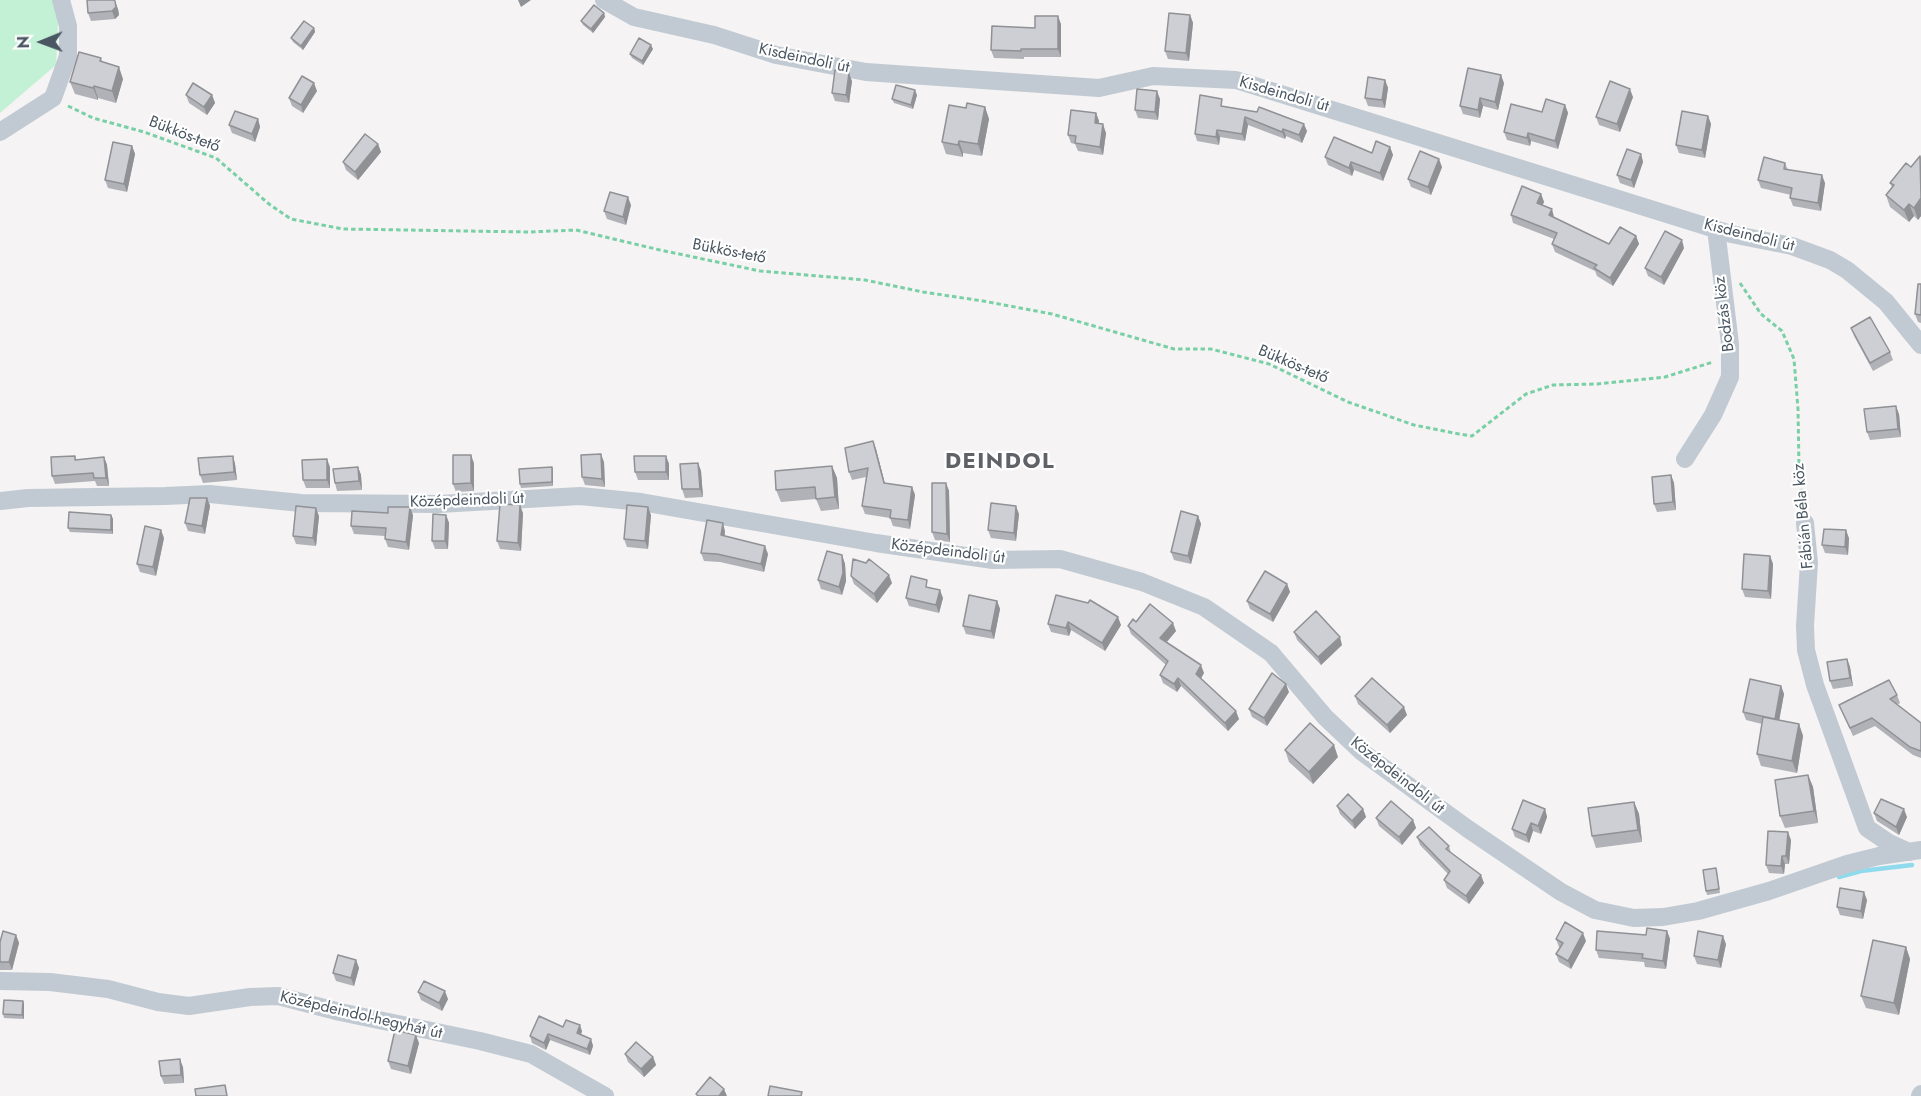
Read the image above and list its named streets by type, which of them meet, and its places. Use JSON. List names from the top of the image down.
{
  "streets": {
    "street": [
      "Kisdeindoli út",
      "Bodzás köz",
      "Középdeindoli út",
      "Fábián Béla köz",
      "Középdeindol-hegyhát út"
    ],
    "path": ["Bükkös-tető"]
  },
  "crossings": [
    ["Kisdeindoli út", "Bodzás köz"],
    ["Bükkös-tető", "Bodzás köz"],
    ["Középdeindoli út", "Fábián Béla köz"]
  ],
  "districts": ["DEINDOL"],
  "north": "left"
}
